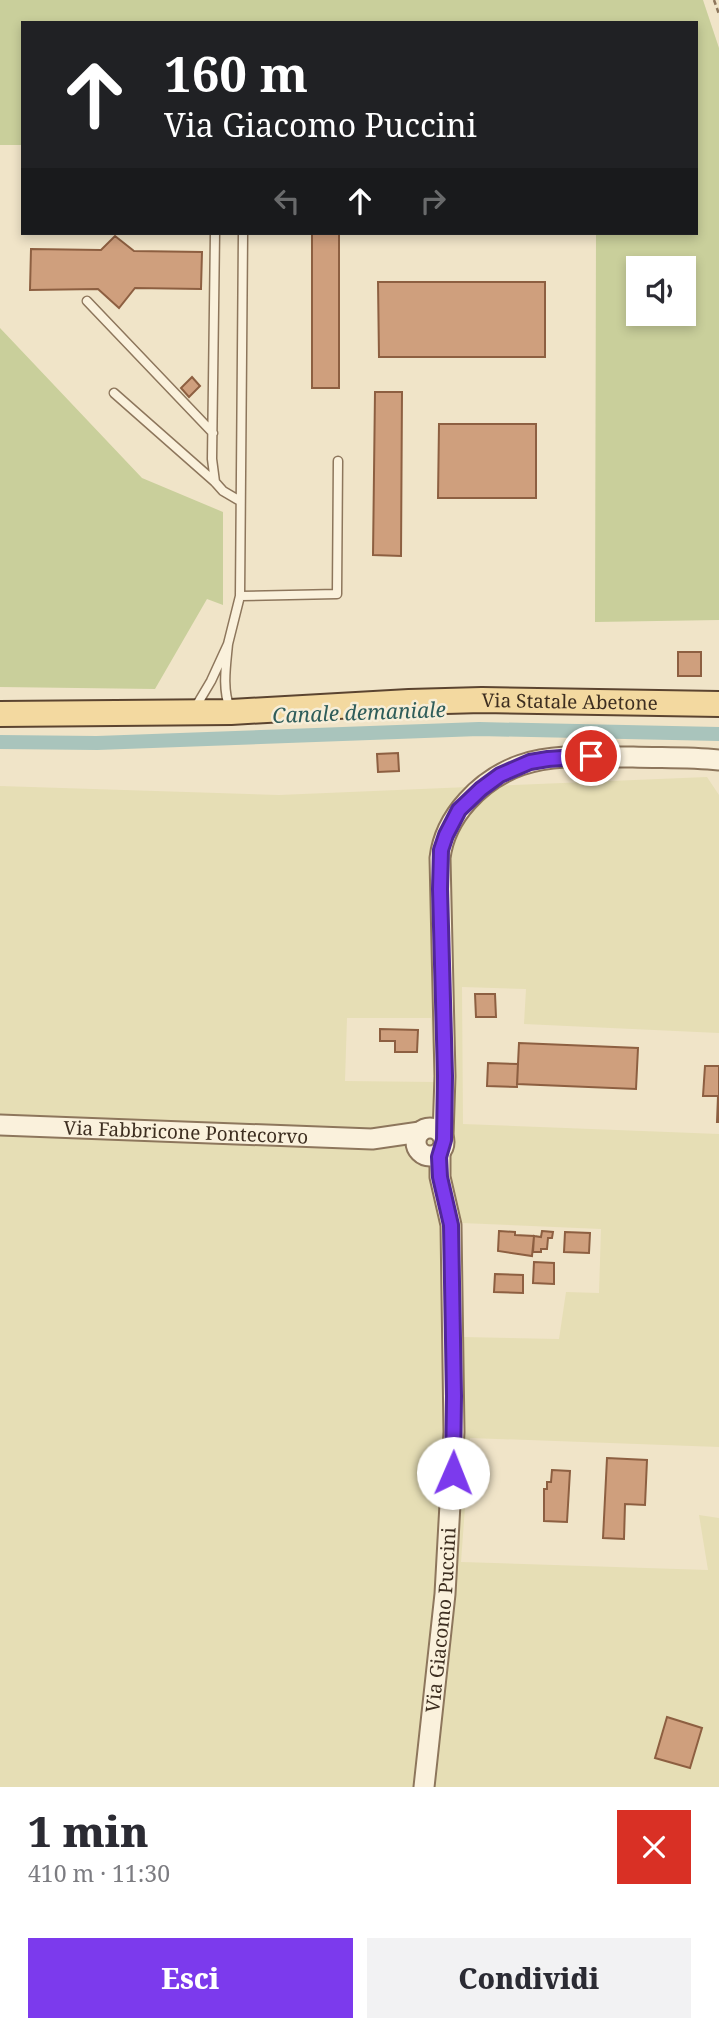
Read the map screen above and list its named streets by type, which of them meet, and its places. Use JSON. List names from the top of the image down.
{
  "streets": {
    "main road": ["Via Statale Abetone"],
    "street": ["Via Fabbricone Pontecorvo", "Via Giacomo Puccini"]
  },
  "crossings": [
    ["Via Fabbricone Pontecorvo", "Via Giacomo Puccini"]
  ],
  "water": ["Canale demaniale"],
  "page": {
    "turn": ["160 m", "Via Giacomo Puccini"],
    "heading": ["1 min", "410 m · 11:30"],
    "buttons": ["Esci", "Condividi"]
  }
}
